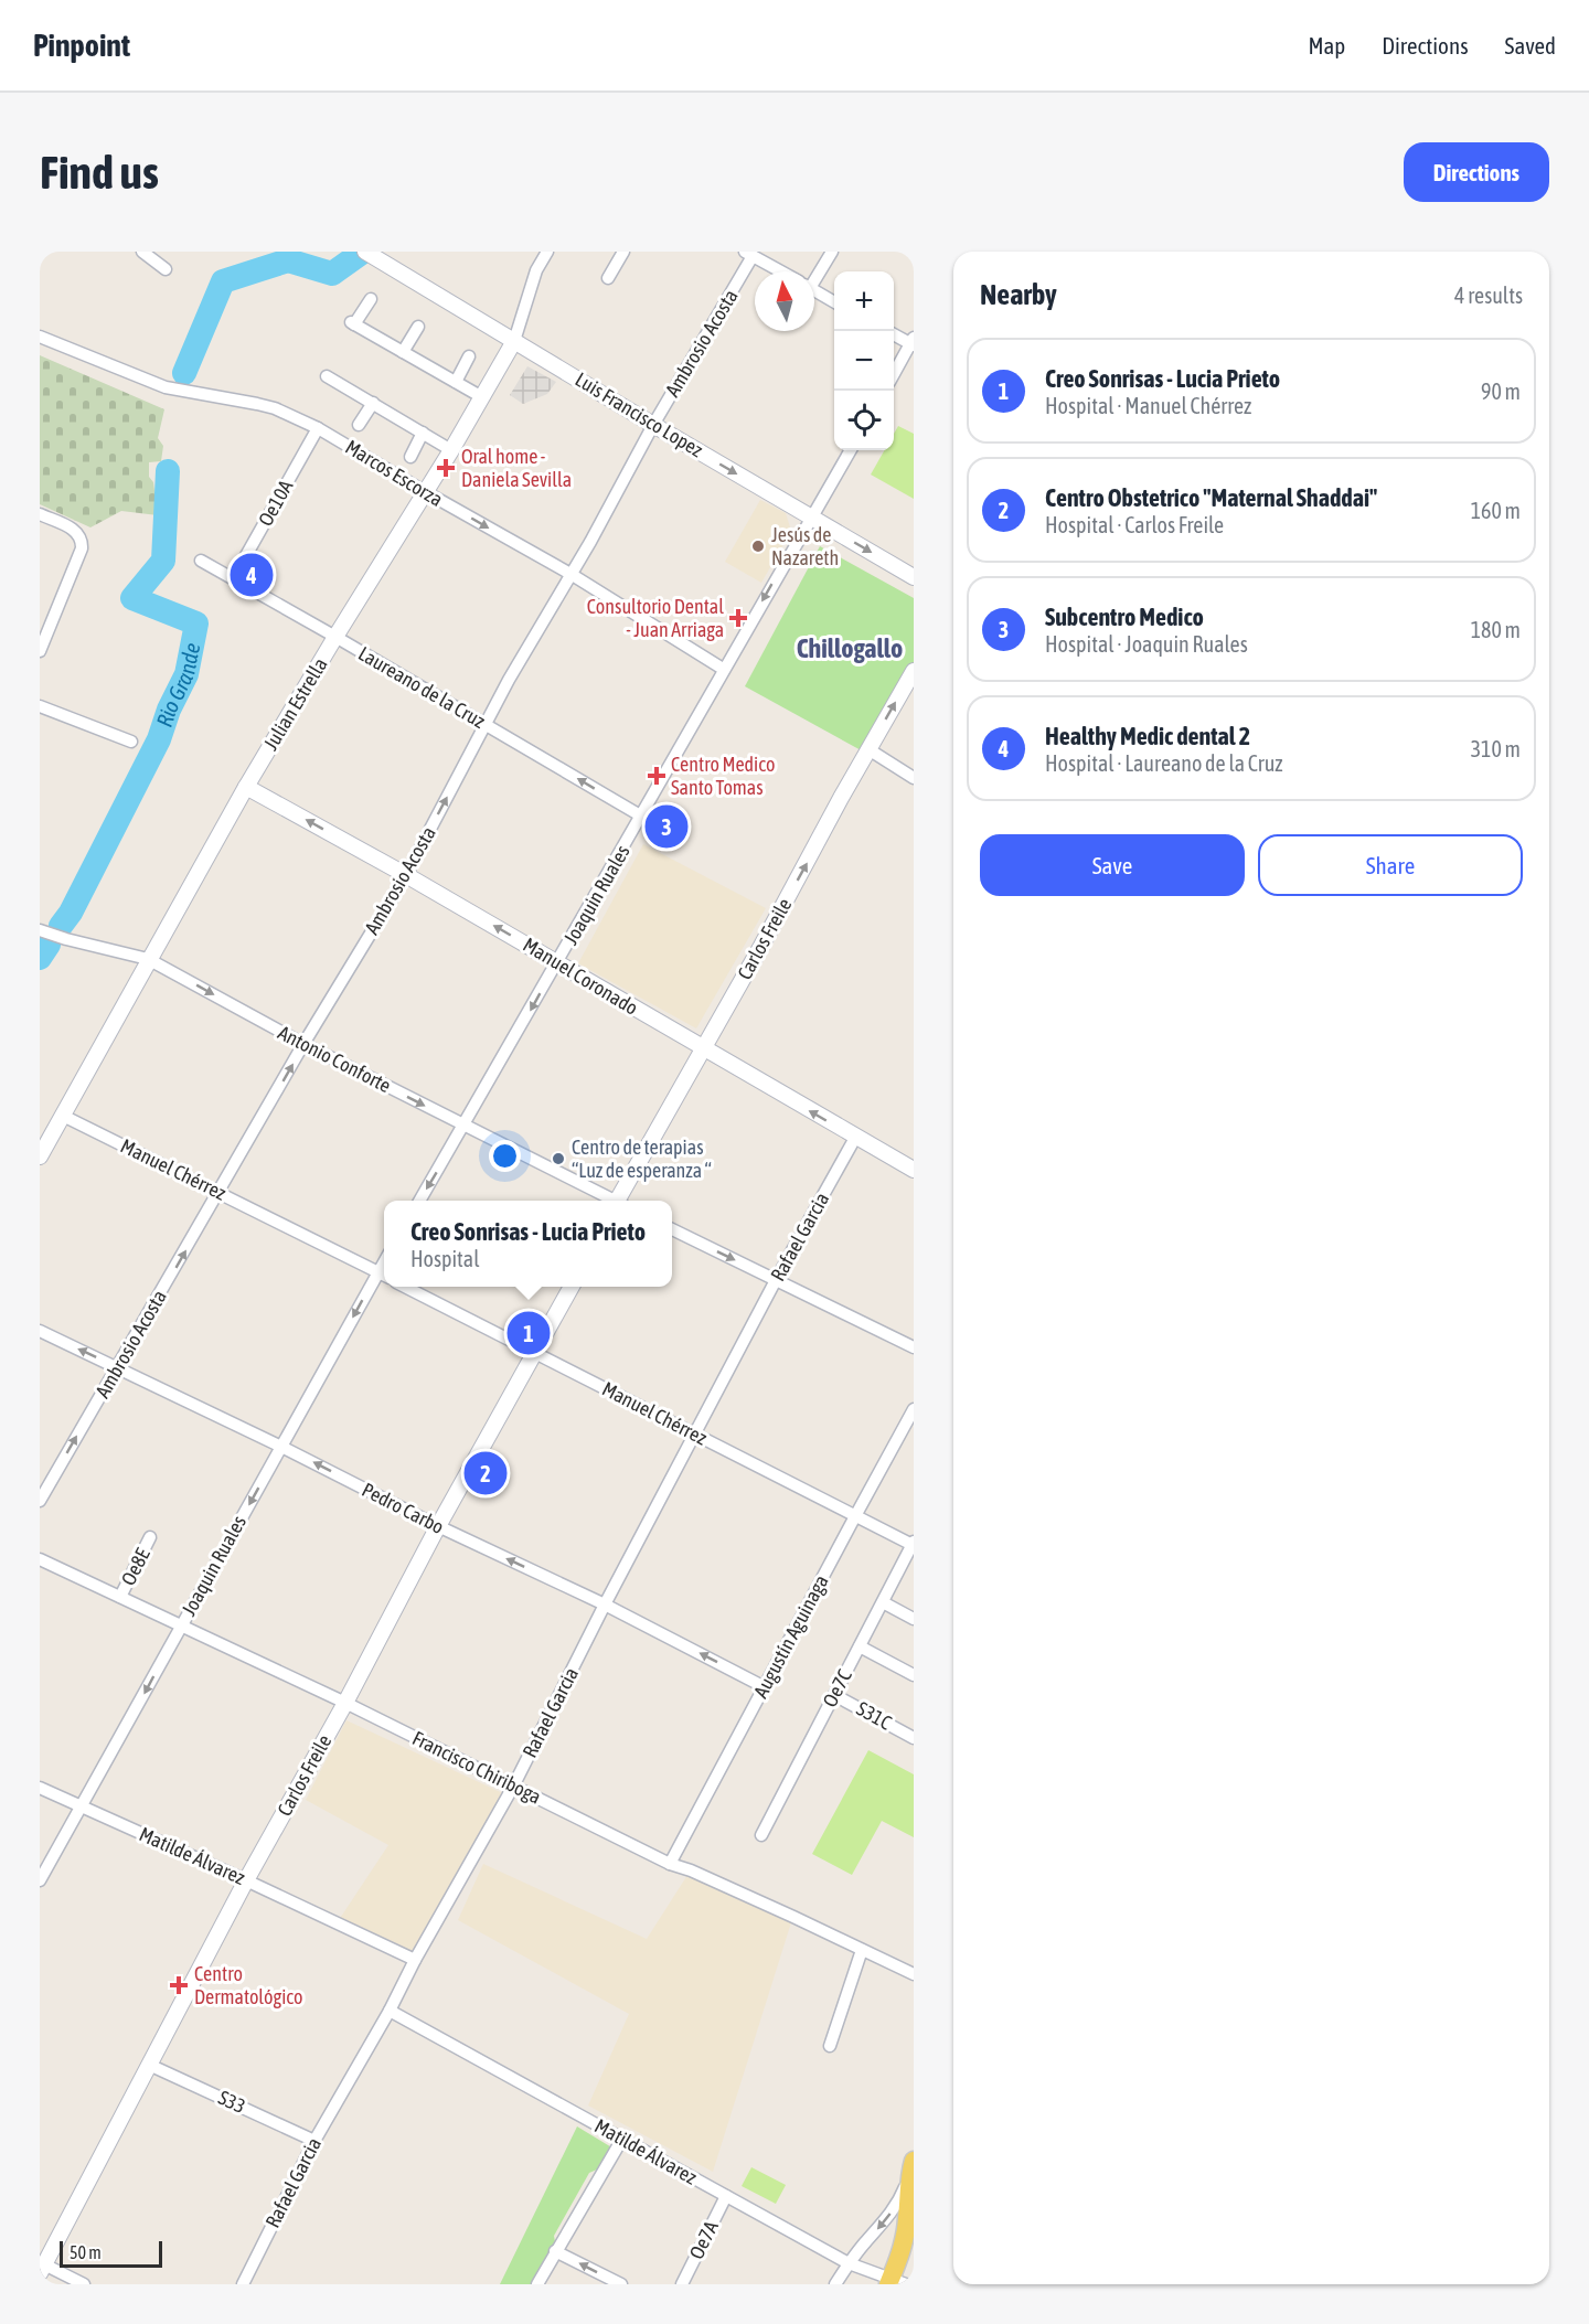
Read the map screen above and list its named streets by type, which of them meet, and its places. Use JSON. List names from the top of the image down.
{
  "streets": {
    "street": [
      "Ambrosio Acosta",
      "Luis Francisco Lopez",
      "Marcos Escorza",
      "Oe10A",
      "Laureano de la Cruz",
      "Julian Estrella",
      "Joaquin Ruales",
      "Carlos Freile",
      "Manuel Coronado",
      "Antonio Conforte",
      "Manuel Chérrez",
      "Rafael Garcia",
      "Pedro Carbo",
      "Oe8E",
      "Augustín Aguinaga",
      "Oe7C",
      "S31C",
      "Francisco Chiriboga",
      "Matilde Álvarez",
      "S33",
      "Oe7A"
    ]
  },
  "crossings": [
    ["Ambrosio Acosta", "Luis Francisco Lopez"],
    ["Ambrosio Acosta", "Marcos Escorza"],
    ["Ambrosio Acosta", "Laureano de la Cruz"],
    ["Ambrosio Acosta", "Manuel Coronado"],
    ["Ambrosio Acosta", "Antonio Conforte"],
    ["Ambrosio Acosta", "Manuel Chérrez"],
    ["Ambrosio Acosta", "Pedro Carbo"],
    ["Luis Francisco Lopez", "Julian Estrella"],
    ["Luis Francisco Lopez", "Joaquin Ruales"],
    ["Marcos Escorza", "Oe10A"],
    ["Marcos Escorza", "Julian Estrella"],
    ["Marcos Escorza", "Joaquin Ruales"],
    ["Oe10A", "Laureano de la Cruz"],
    ["Laureano de la Cruz", "Julian Estrella"],
    ["Laureano de la Cruz", "Joaquin Ruales"],
    ["Julian Estrella", "Manuel Coronado"],
    ["Julian Estrella", "Antonio Conforte"],
    ["Julian Estrella", "Manuel Chérrez"],
    ["Joaquin Ruales", "Manuel Coronado"],
    ["Joaquin Ruales", "Antonio Conforte"],
    ["Joaquin Ruales", "Manuel Chérrez"],
    ["Joaquin Ruales", "Pedro Carbo"],
    ["Joaquin Ruales", "Francisco Chiriboga"],
    ["Joaquin Ruales", "Matilde Álvarez"],
    ["Carlos Freile", "Manuel Coronado"],
    ["Carlos Freile", "Manuel Chérrez"],
    ["Carlos Freile", "Pedro Carbo"],
    ["Carlos Freile", "Francisco Chiriboga"],
    ["Carlos Freile", "Matilde Álvarez"],
    ["Carlos Freile", "S33"],
    ["Manuel Coronado", "Rafael Garcia"],
    ["Manuel Chérrez", "Rafael Garcia"],
    ["Manuel Chérrez", "Augustín Aguinaga"],
    ["Manuel Chérrez", "Oe7C"],
    ["Rafael Garcia", "Pedro Carbo"],
    ["Rafael Garcia", "Francisco Chiriboga"],
    ["Rafael Garcia", "Matilde Álvarez"],
    ["Rafael Garcia", "S33"],
    ["Pedro Carbo", "Augustín Aguinaga"],
    ["Oe8E", "Francisco Chiriboga"],
    ["Augustín Aguinaga", "Francisco Chiriboga"],
    ["Oe7C", "S31C"],
    ["Matilde Álvarez", "Oe7A"]
  ],
  "one_way": [
    "Ambrosio Acosta",
    "Luis Francisco Lopez",
    "Laureano de la Cruz",
    "Joaquin Ruales",
    "Manuel Coronado",
    "Antonio Conforte",
    "Pedro Carbo"
  ],
  "districts": ["Chillogallo"],
  "water": ["Rio Grande"],
  "places": {
    "health": [
      "Oral home - Daniela Sevilla",
      "Consultorio Dental - Juan Arriaga",
      "Centro Medico Santo Tomas",
      "Centro Dermatológico"
    ],
    "other": ["Jesús de Nazareth", "Centro de terapias “Luz de esperanza “"]
  },
  "scale_bar": "50 m",
  "north": "top",
  "page": {
    "header": "Pinpoint",
    "nav": ["Map", "Directions", "Saved"],
    "buttons": [
      "Directions",
      ["Save", "Share"]
    ],
    "title": "Find us",
    "heading": ["Nearby", "4 results"],
    "map_buttons": ["+", "−"],
    "list": [
      {
        "mark": "1",
        "name": "Creo Sonrisas - Lucia Prieto",
        "note": "Hospital · Manuel Chérrez",
        "value": "90 m"
      },
      {
        "mark": "2",
        "name": "Centro Obstetrico \"Maternal Shaddai\"",
        "note": "Hospital · Carlos Freile",
        "value": "160 m"
      },
      {
        "mark": "3",
        "name": "Subcentro Medico",
        "note": "Hospital · Joaquin Ruales",
        "value": "180 m"
      },
      {
        "mark": "4",
        "name": "Healthy Medic dental 2",
        "note": "Hospital · Laureano de la Cruz",
        "value": "310 m"
      }
    ],
    "pins": [
      "4",
      "3",
      "1",
      "2"
    ],
    "popup": ["Creo Sonrisas - Lucia Prieto", "Hospital"],
    "scale": "50 m"
  }
}
